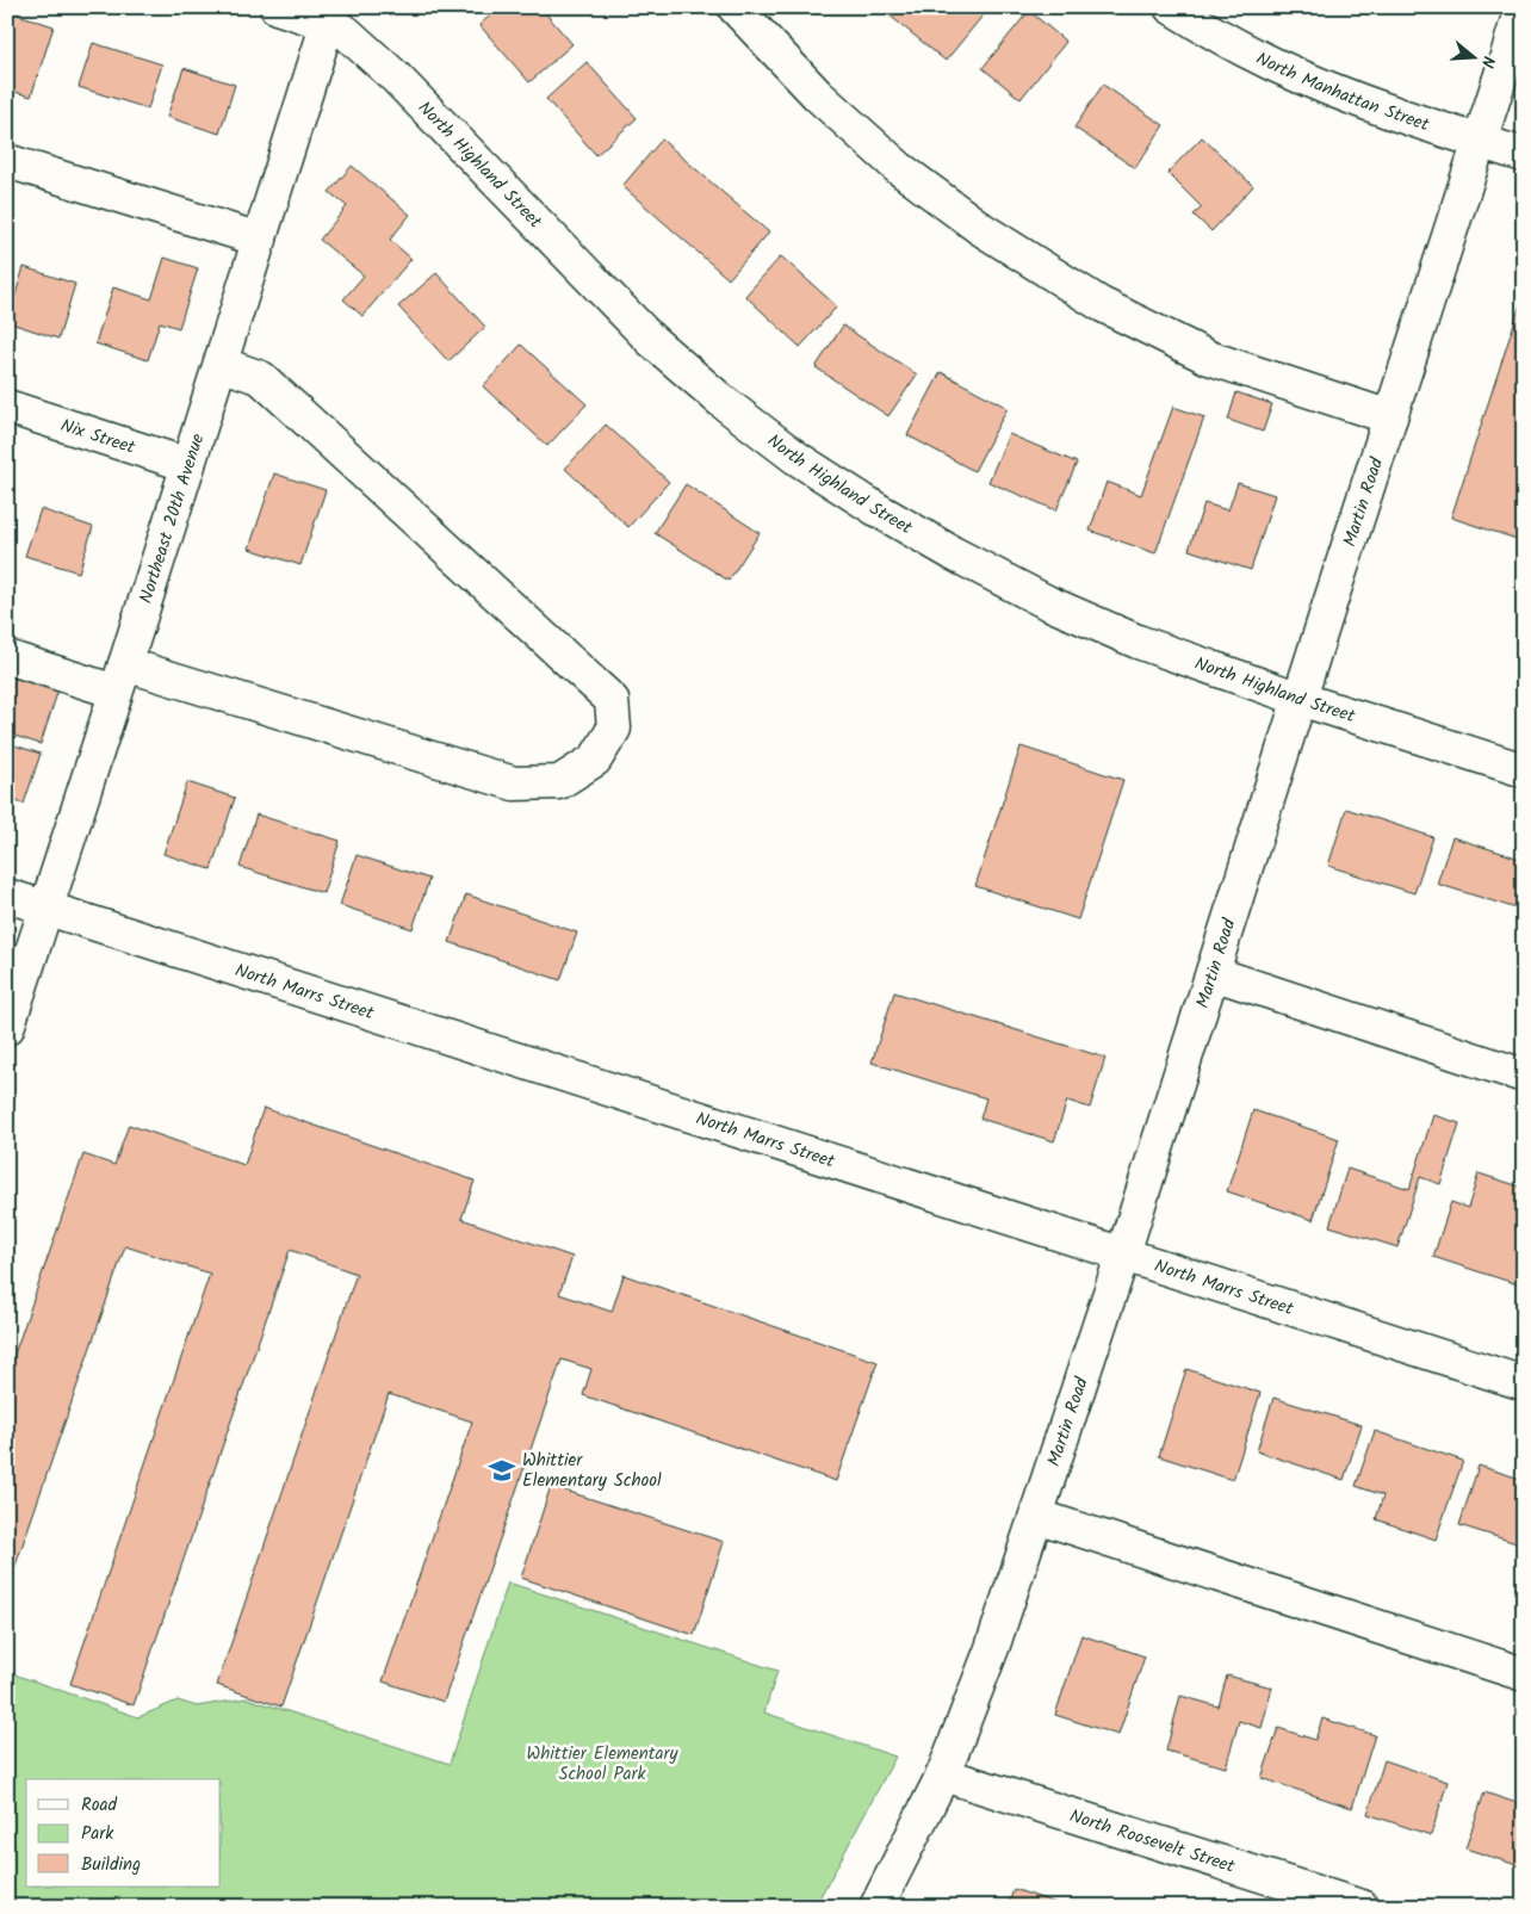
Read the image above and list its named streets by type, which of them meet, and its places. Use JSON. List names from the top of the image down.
{
  "streets": {
    "street": [
      "North Manhattan Street",
      "North Highland Street",
      "Nix Street",
      "Martin Road",
      "Northeast 20th Avenue",
      "North Marrs Street",
      "North Roosevelt Street"
    ]
  },
  "crossings": [
    ["North Manhattan Street", "Martin Road"],
    ["North Highland Street", "Martin Road"],
    ["North Highland Street", "Northeast 20th Avenue"],
    ["Nix Street", "Northeast 20th Avenue"],
    ["Martin Road", "North Marrs Street"],
    ["Martin Road", "North Roosevelt Street"],
    ["Northeast 20th Avenue", "North Marrs Street"]
  ],
  "parks": ["Whittier Elementary School Park"],
  "places": {
    "school or university": ["Whittier Elementary School"]
  },
  "legend": ["Road", "Park", "Building"],
  "north": "right"
}
